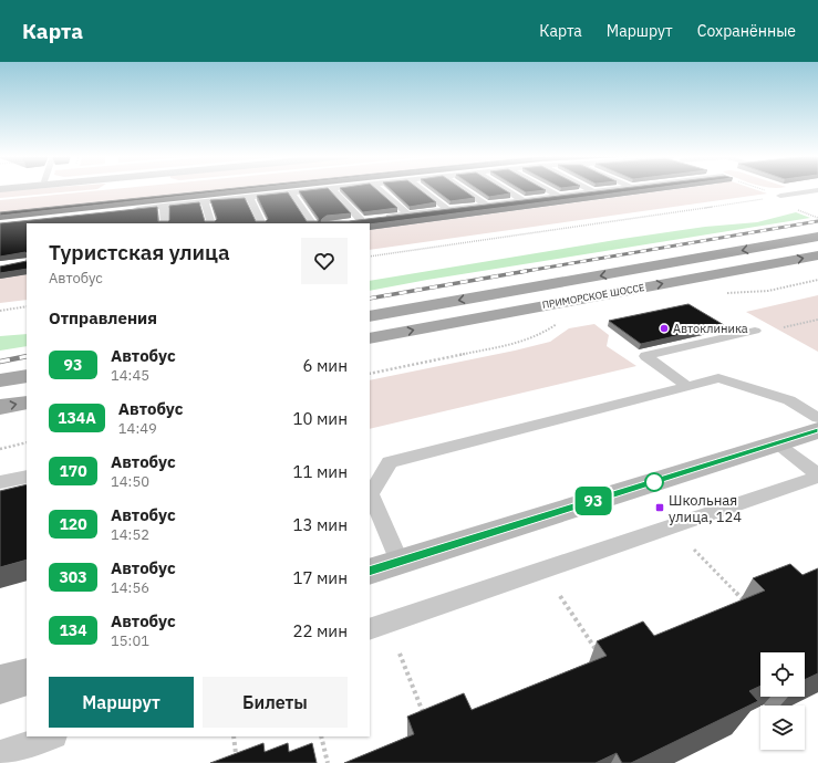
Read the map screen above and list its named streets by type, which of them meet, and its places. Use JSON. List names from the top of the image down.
{
  "streets": {
    "main road": ["ПРИМОРСКОЕ ШОССЕ"]
  },
  "places": {
    "other": ["Автоклиника"],
    "transit": ["Школьная улица, 124"]
  },
  "lines": ["bus line 93"],
  "page": {
    "header": "Карта",
    "nav": ["Карта", "Маршрут", "Сохранённые"],
    "on_map": "93",
    "heading": [
      ["Туристская улица", "Автобус"],
      "Отправления"
    ],
    "list": [
      {
        "mark": "93",
        "name": "Автобус",
        "note": "14:45",
        "value": "6 мин"
      },
      {
        "mark": "134А",
        "name": "Автобус",
        "note": "14:49",
        "value": "10 мин"
      },
      {
        "mark": "170",
        "name": "Автобус",
        "note": "14:50",
        "value": "11 мин"
      },
      {
        "mark": "120",
        "name": "Автобус",
        "note": "14:52",
        "value": "13 мин"
      },
      {
        "mark": "303",
        "name": "Автобус",
        "note": "14:56",
        "value": "17 мин"
      },
      {
        "mark": "134",
        "name": "Автобус",
        "note": "15:01",
        "value": "22 мин"
      }
    ],
    "buttons": ["Маршрут", "Билеты"]
  }
}
